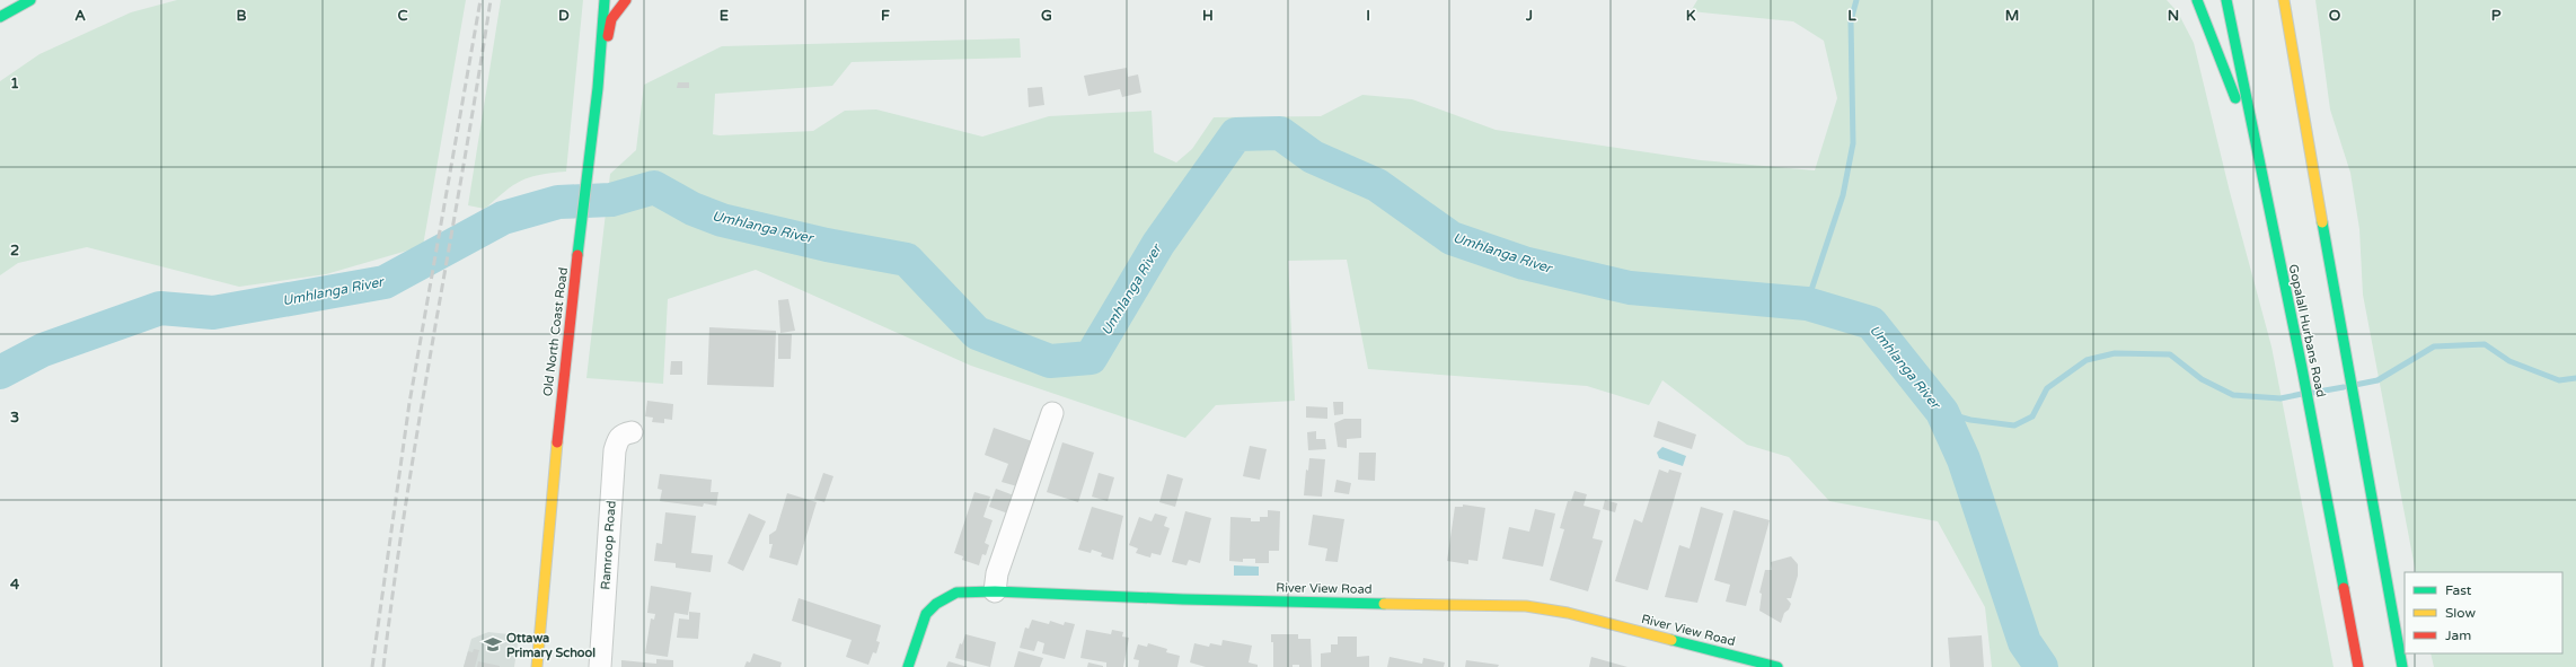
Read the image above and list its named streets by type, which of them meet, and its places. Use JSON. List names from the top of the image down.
{
  "streets": {
    "street": [
      "Gopalall Hurbans Road",
      "Old North Coast Road",
      "Ramroop Road",
      "River View Road"
    ]
  },
  "water": ["Umhlanga River"],
  "places": {
    "school or university": ["Ottawa Primary School"]
  },
  "legend": ["Fast", "Slow", "Jam"],
  "grid": {
    "columns": [
      "A",
      "B",
      "C",
      "D",
      "E",
      "F",
      "G",
      "H",
      "I",
      "J",
      "K",
      "L",
      "M",
      "N",
      "O",
      "P"
    ],
    "rows": [
      "1",
      "2",
      "3",
      "4"
    ]
  }
}
